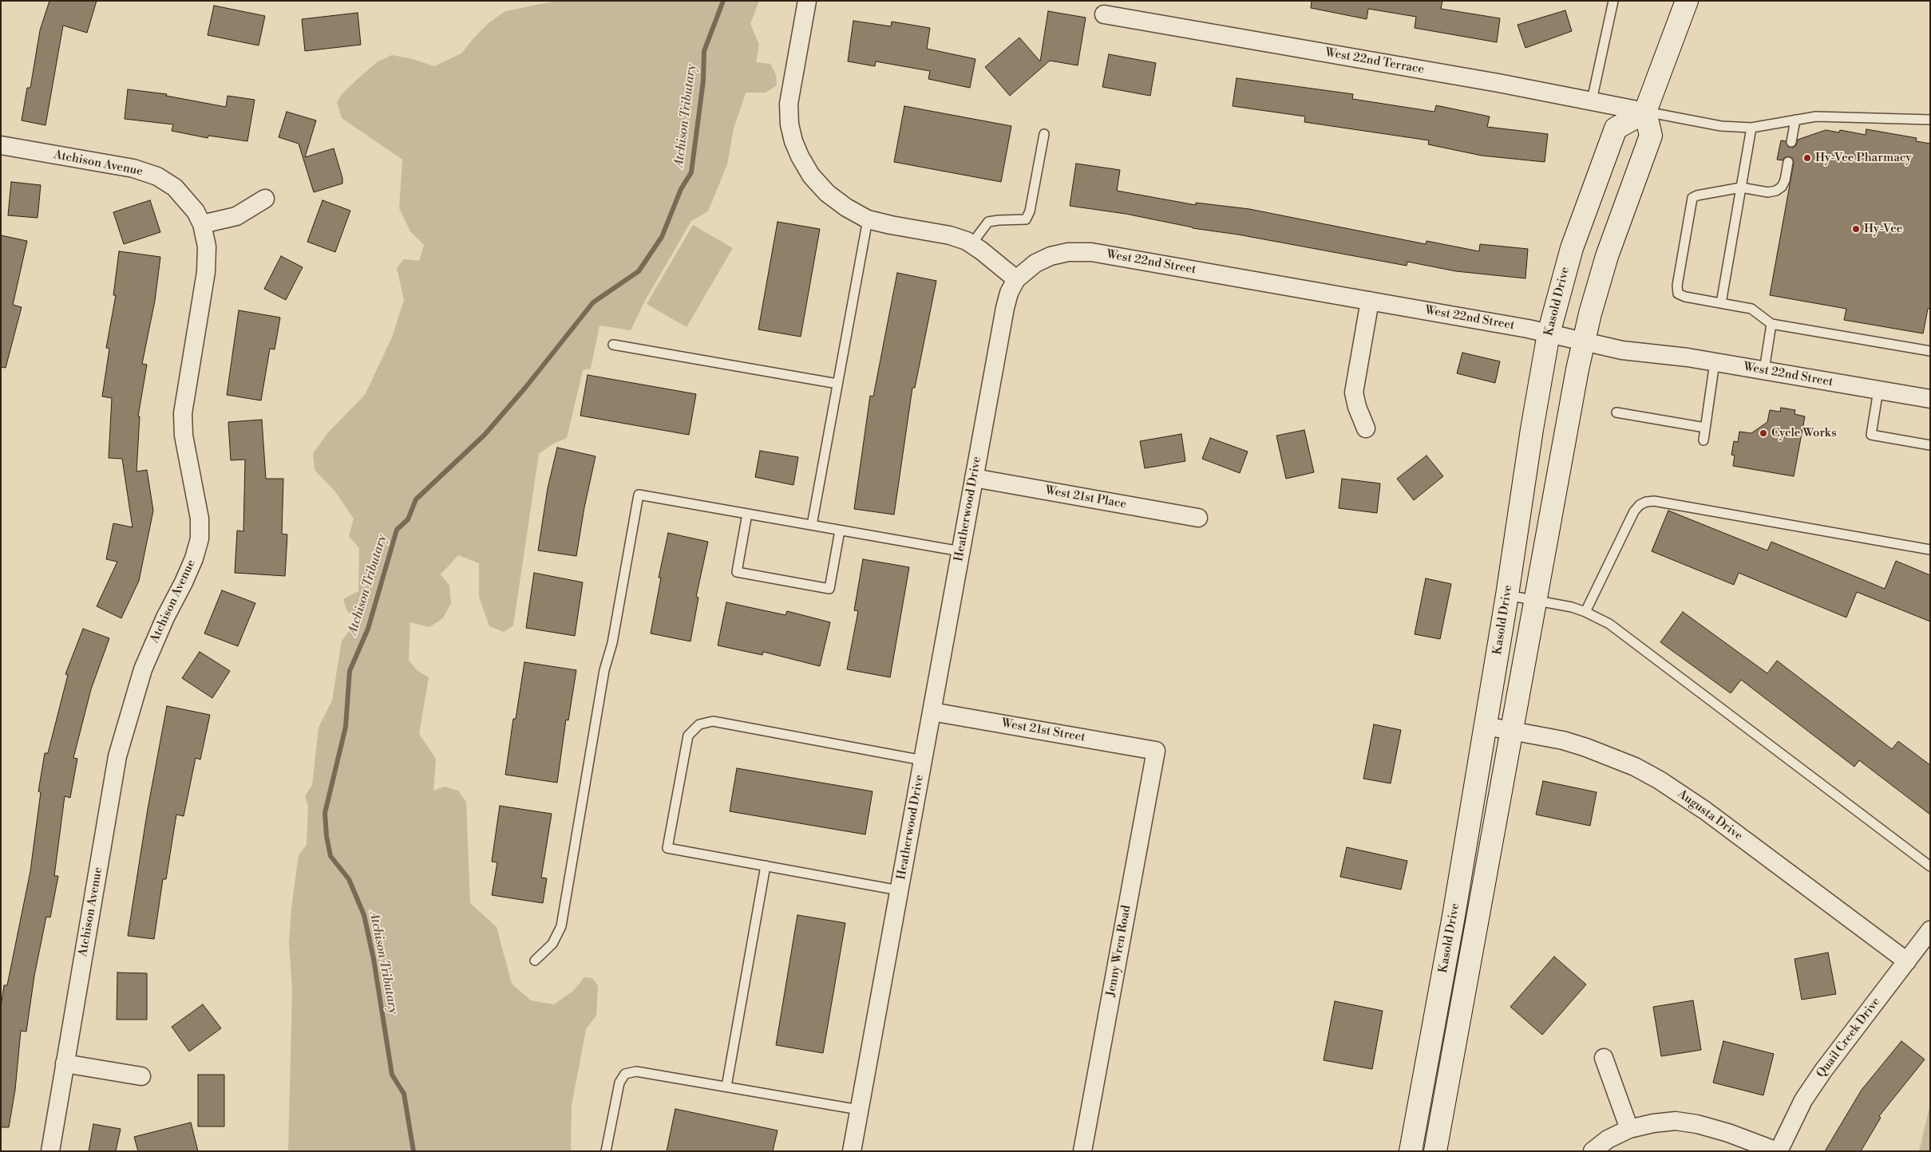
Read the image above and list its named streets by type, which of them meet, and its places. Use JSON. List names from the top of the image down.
{
  "streets": {
    "main road": ["Kasold Drive"],
    "street": [
      "West 22nd Terrace",
      "Atchison Avenue",
      "West 22nd Street",
      "West 21st Place",
      "Heatherwood Drive",
      "West 21st Street",
      "Augusta Drive",
      "Jenny Wren Road",
      "Quail Creek Drive"
    ]
  },
  "crossings": [
    ["West 22nd Terrace", "Kasold Drive"],
    ["West 22nd Street", "Kasold Drive"],
    ["West 22nd Street", "Heatherwood Drive"],
    ["Kasold Drive", "Augusta Drive"],
    ["West 21st Place", "Heatherwood Drive"],
    ["Heatherwood Drive", "West 21st Street"],
    ["West 21st Street", "Jenny Wren Road"],
    ["Augusta Drive", "Quail Creek Drive"]
  ],
  "water": ["Atchison Tributary"],
  "places": ["Hy-Vee Pharmacy", "Hy-Vee", "Cycle Works"]
}
